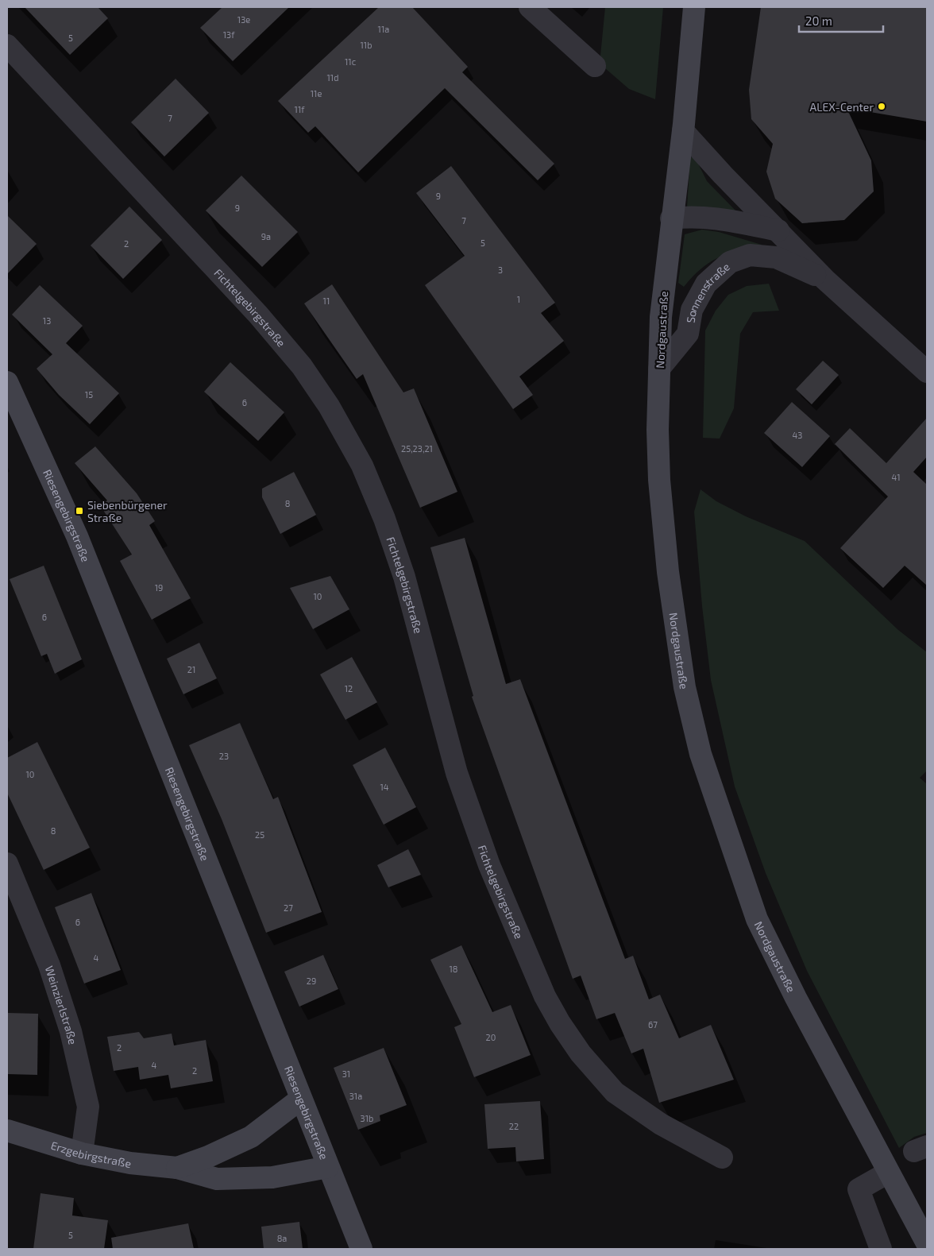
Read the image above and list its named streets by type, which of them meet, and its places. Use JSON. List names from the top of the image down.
{
  "streets": {
    "street": [
      "Sonnenstraße",
      "Fichtelgebirgstraße",
      "Nordgaustraße",
      "Riesengebirgstraße",
      "Weinzierlstraße",
      "Erzgebirgstraße"
    ]
  },
  "crossings": [
    ["Sonnenstraße", "Nordgaustraße"],
    ["Riesengebirgstraße", "Erzgebirgstraße"],
    ["Weinzierlstraße", "Erzgebirgstraße"]
  ],
  "places": {
    "other": ["ALEX-Center"],
    "transit": ["Siebenbürgener Straße"]
  },
  "house_numbers": [
    "13e",
    "11a",
    "13f",
    "5",
    "11b",
    "11c",
    "11d",
    "11e",
    "11f",
    "7",
    "9",
    "9",
    "7",
    "9a",
    "5",
    "2",
    "3",
    "1",
    "11",
    "13",
    "15",
    "6",
    "43",
    "25,23,21",
    "41",
    "8",
    "19",
    "10",
    "6",
    "21",
    "12",
    "23",
    "10",
    "14",
    "8",
    "25",
    "27",
    "6",
    "4",
    "18",
    "29",
    "67",
    "20",
    "2",
    "4",
    "2",
    "31",
    "31a",
    "31b",
    "22",
    "5",
    "8a"
  ],
  "scale_bar": "20 m"
}
